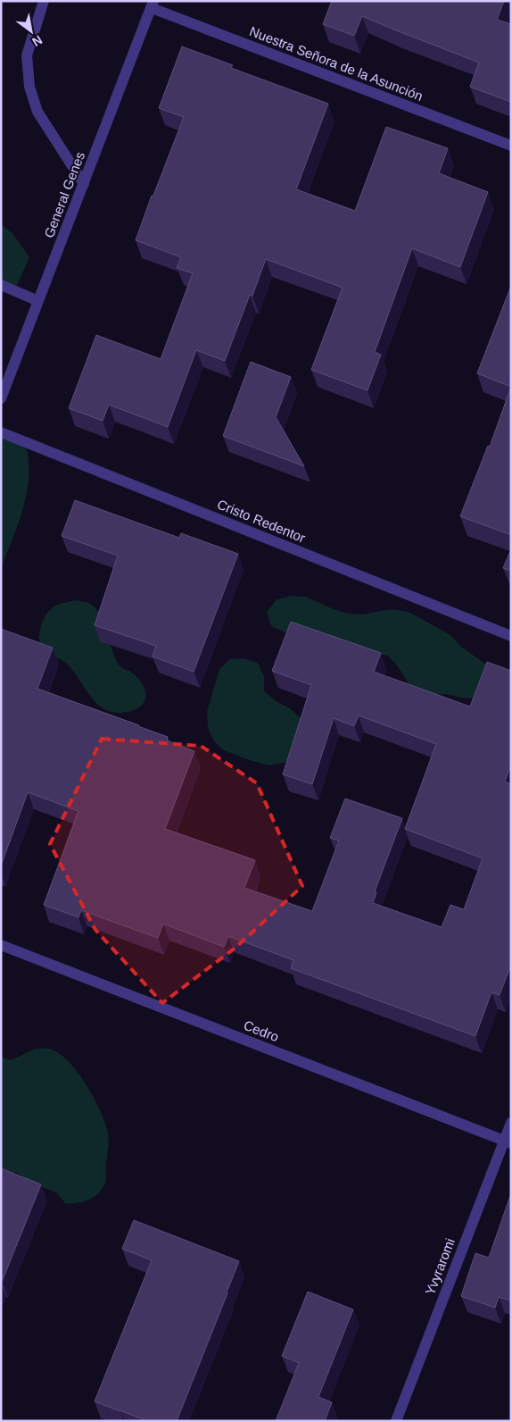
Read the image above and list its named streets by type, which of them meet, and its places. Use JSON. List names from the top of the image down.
{
  "streets": {
    "street": [
      "Nuestra Señora de la Asunción",
      "General Genes",
      "Cristo Redentor",
      "Cedro",
      "Yvyraromi"
    ]
  },
  "crossings": [
    ["Nuestra Señora de la Asunción", "General Genes"],
    ["Cedro", "Yvyraromi"]
  ],
  "north": "bottom right"
}
